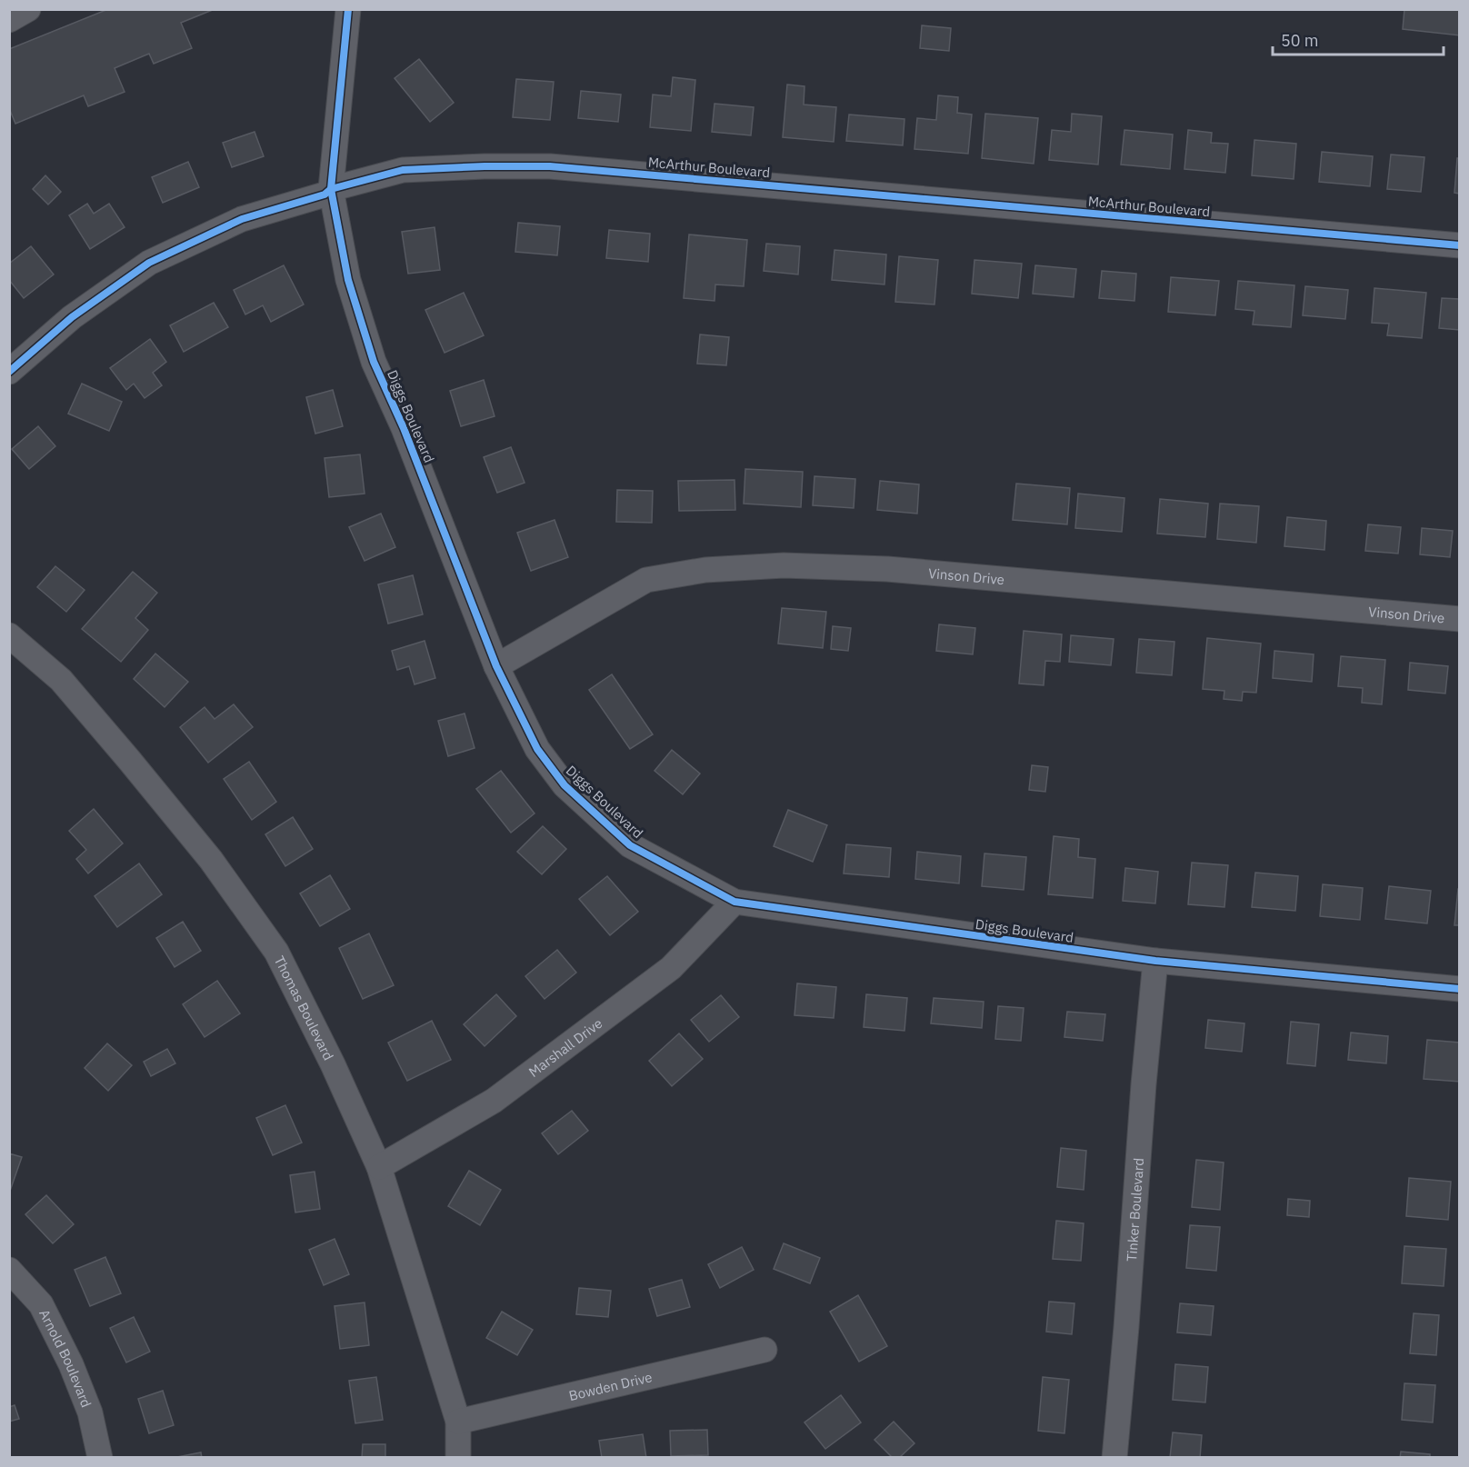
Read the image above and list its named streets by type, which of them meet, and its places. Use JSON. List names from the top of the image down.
{
  "streets": {
    "street": [
      "McArthur Boulevard",
      "Diggs Boulevard",
      "Vinson Drive",
      "Thomas Boulevard",
      "Marshall Drive",
      "Tinker Boulevard",
      "Arnold Boulevard",
      "Bowden Drive"
    ]
  },
  "crossings": [
    ["McArthur Boulevard", "Diggs Boulevard"],
    ["Diggs Boulevard", "Vinson Drive"],
    ["Diggs Boulevard", "Marshall Drive"],
    ["Diggs Boulevard", "Tinker Boulevard"],
    ["Thomas Boulevard", "Marshall Drive"],
    ["Thomas Boulevard", "Bowden Drive"]
  ],
  "scale_bar": "50 m"
}
